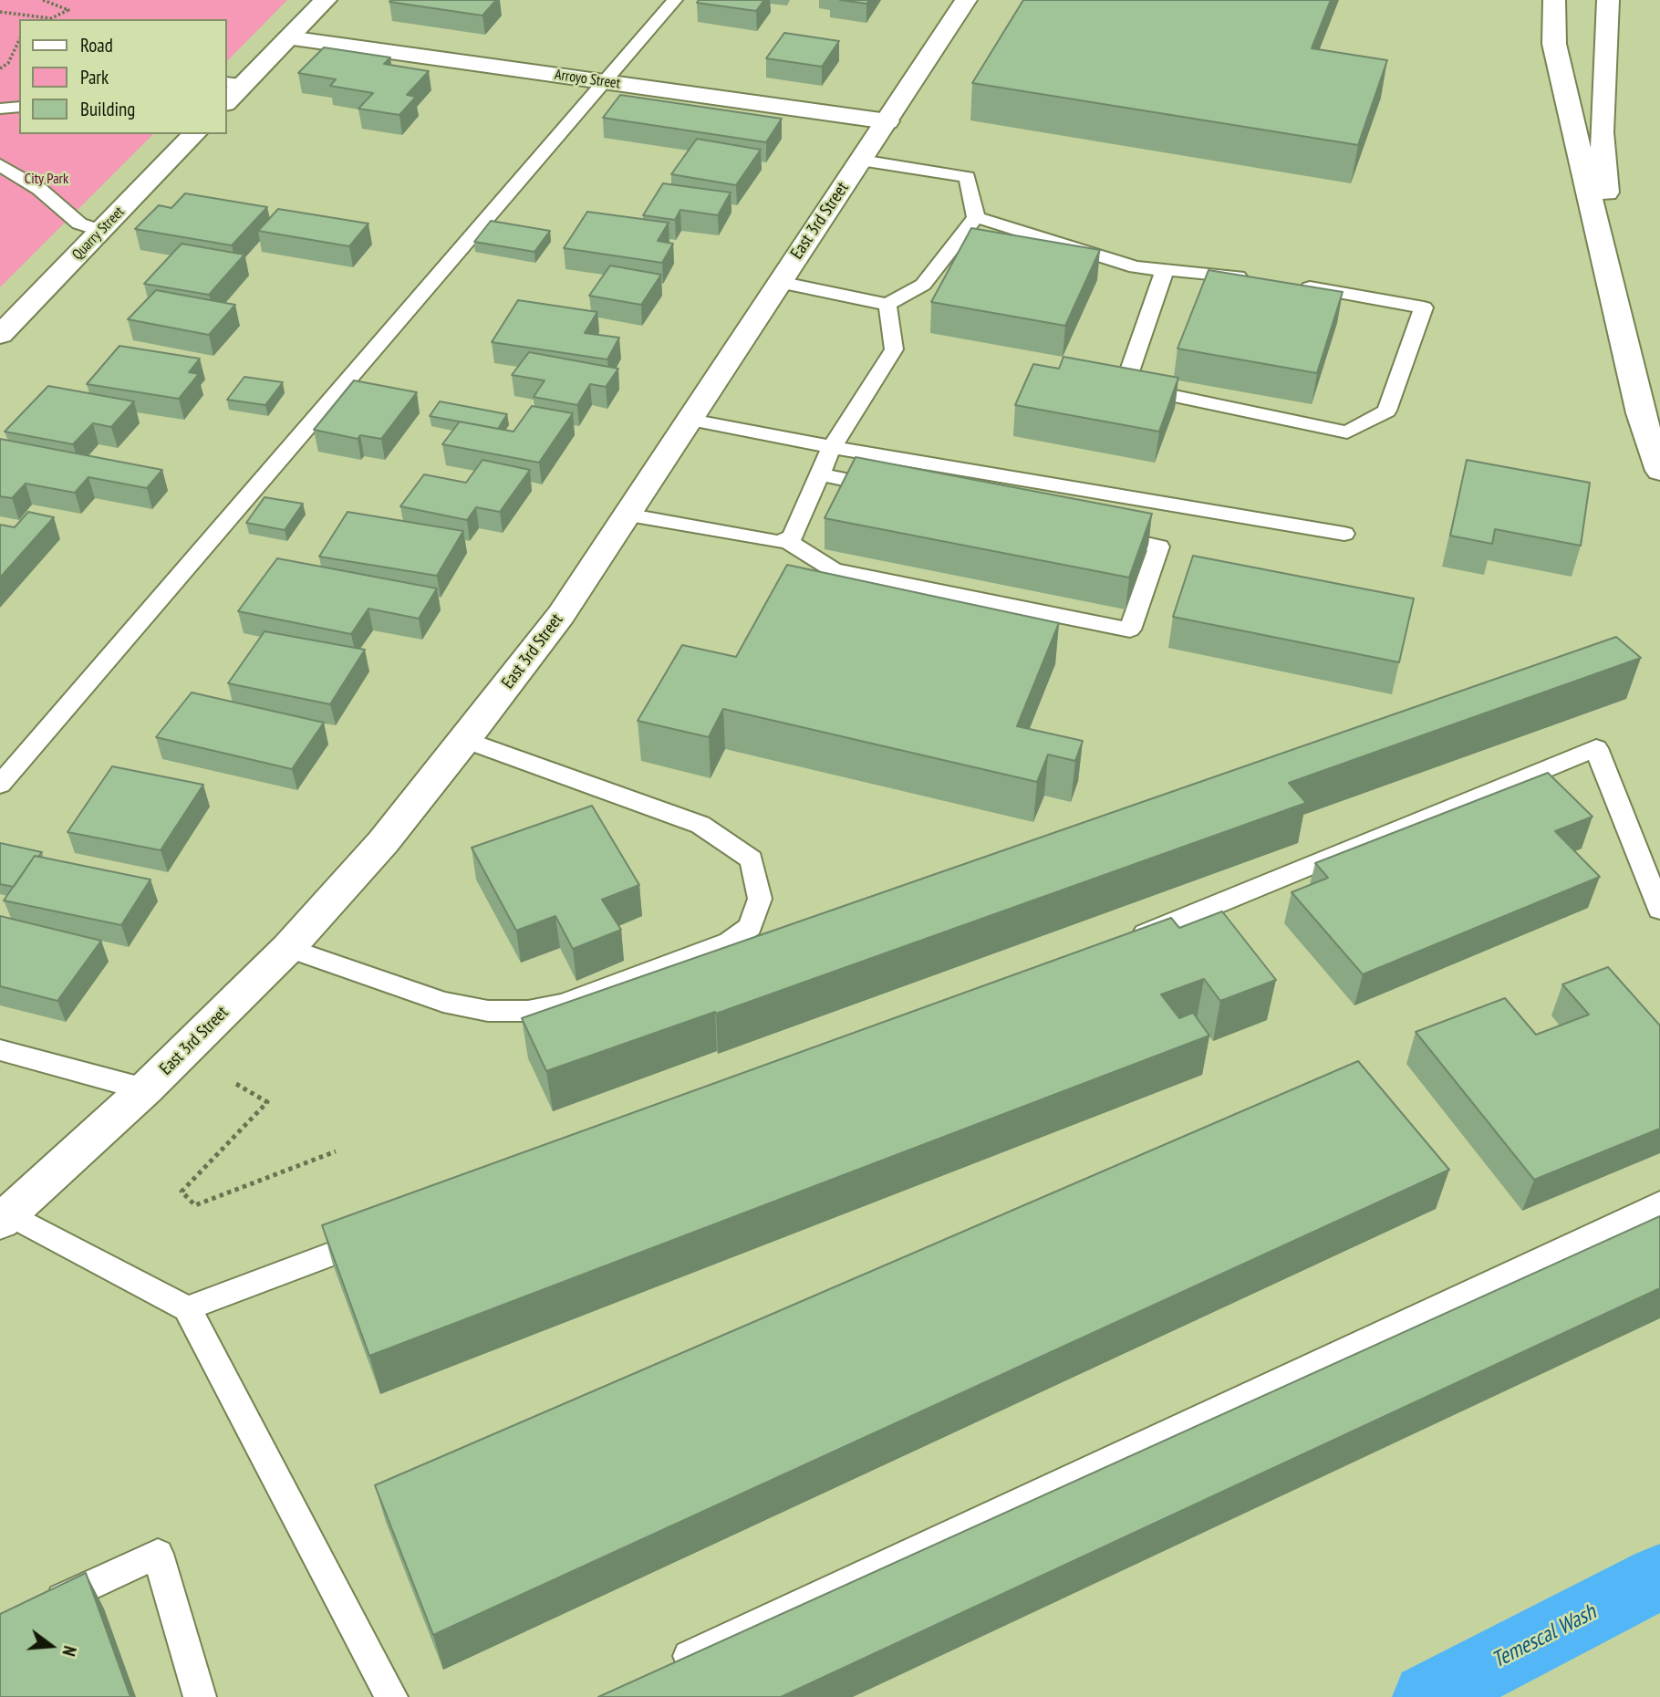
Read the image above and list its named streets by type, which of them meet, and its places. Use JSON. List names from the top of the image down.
{
  "streets": {
    "main road": ["Arroyo Street", "East 3rd Street", "Quarry Street"]
  },
  "crossings": [
    ["Arroyo Street", "East 3rd Street"]
  ],
  "water": ["Temescal Wash"],
  "parks": ["City Park"],
  "legend": ["Road", "Park", "Building"],
  "north": "right"
}
